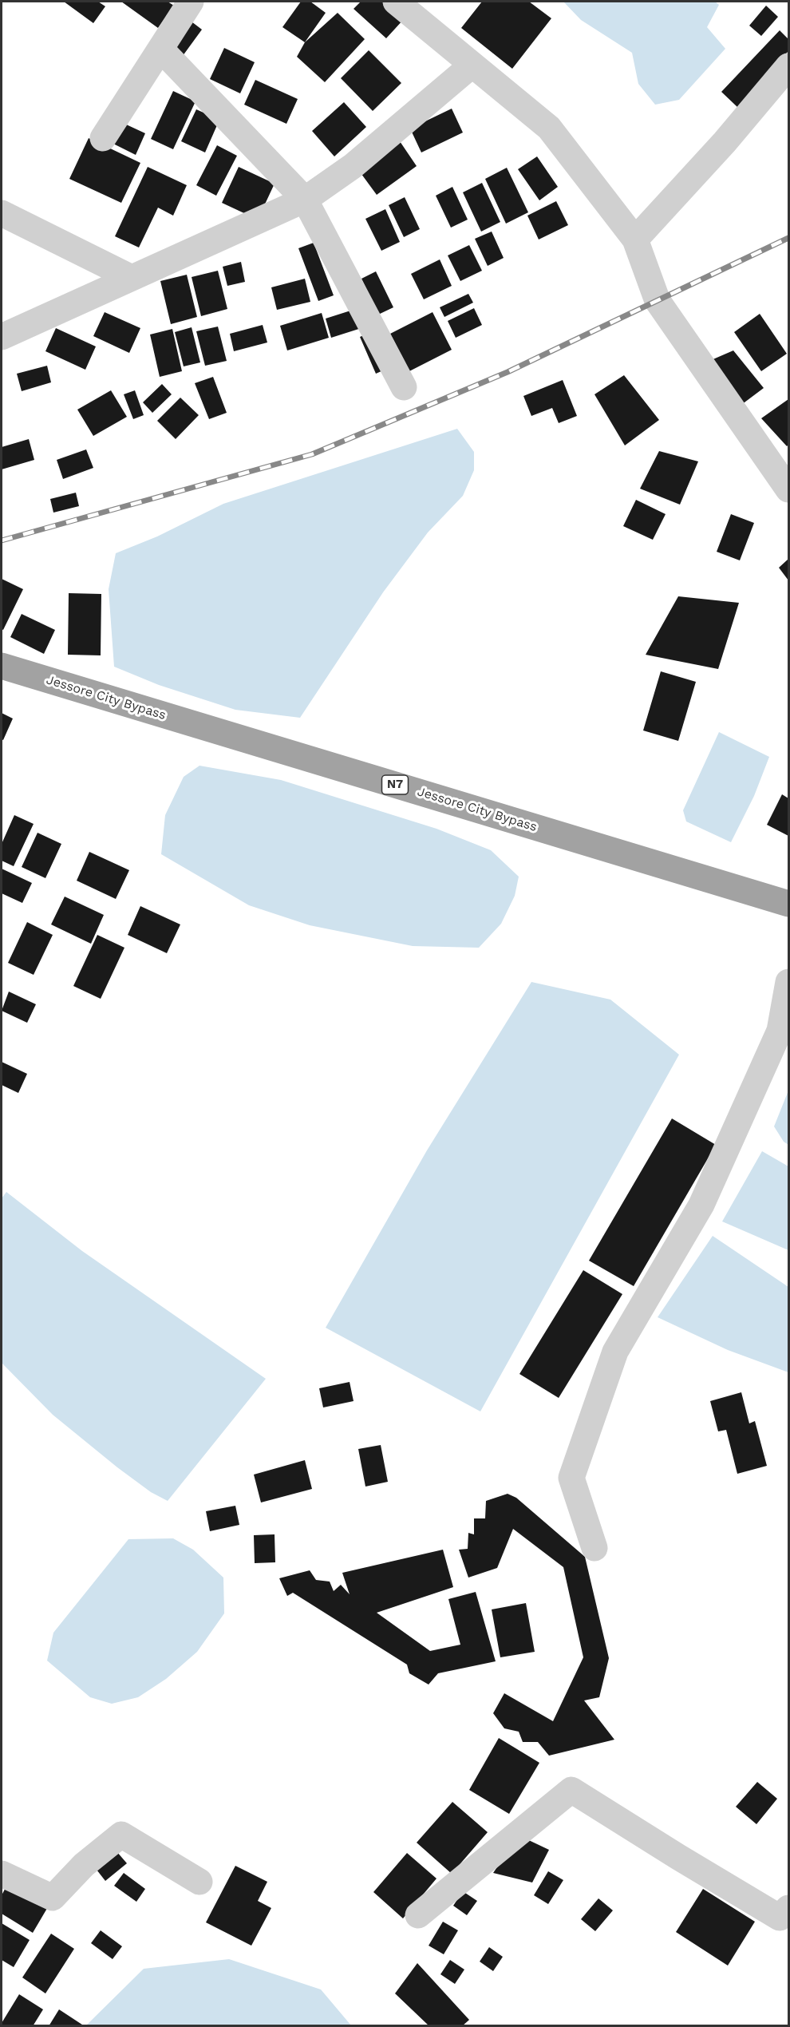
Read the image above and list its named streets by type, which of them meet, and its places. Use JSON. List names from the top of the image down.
{
  "streets": {
    "highway": ["Jessore City Bypass", "N7"]
  }
}
